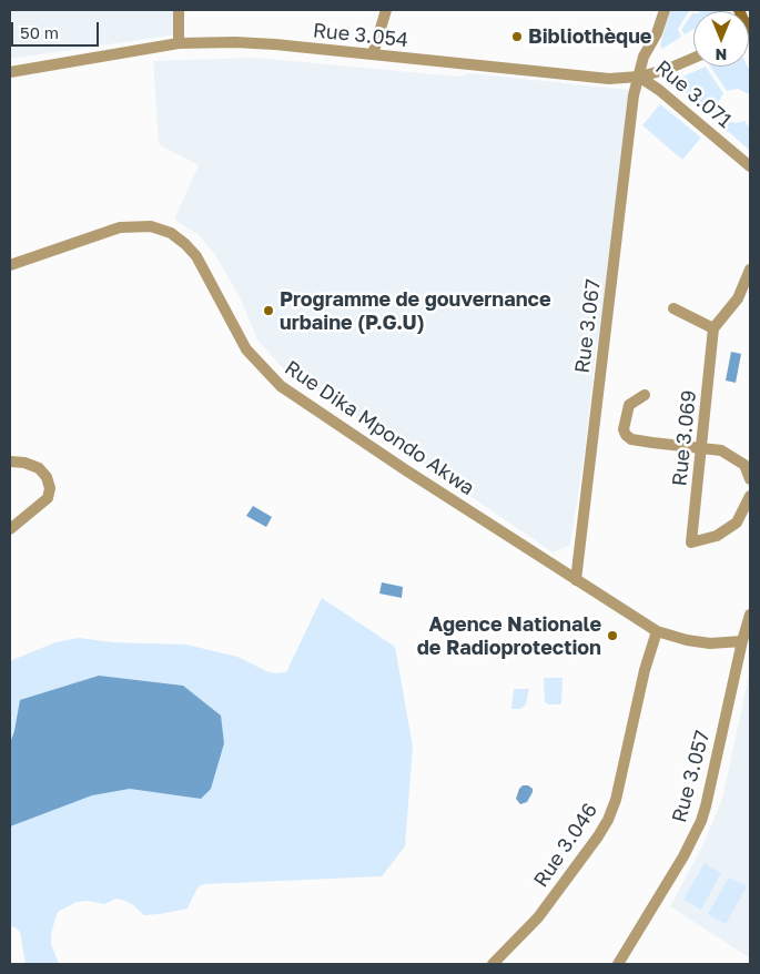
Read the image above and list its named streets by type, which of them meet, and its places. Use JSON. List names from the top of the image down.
{
  "streets": {
    "street": [
      "Rue 3.054",
      "Rue 3.071",
      "Rue 3.067",
      "Rue Dika Mpondo Akwa",
      "Rue 3.069",
      "Rue 3.057",
      "Rue 3.046"
    ]
  },
  "crossings": [
    ["Rue 3.054", "Rue 3.071"],
    ["Rue 3.054", "Rue 3.067"],
    ["Rue 3.071", "Rue 3.067"],
    ["Rue 3.067", "Rue Dika Mpondo Akwa"],
    ["Rue Dika Mpondo Akwa", "Rue 3.057"],
    ["Rue Dika Mpondo Akwa", "Rue 3.046"]
  ],
  "places": ["Bibliothèque", "Programme de gouvernance urbaine (P.G.U)", "Agence Nationale de Radioprotection"],
  "scale_bar": "50 m",
  "north": "bottom"
}
